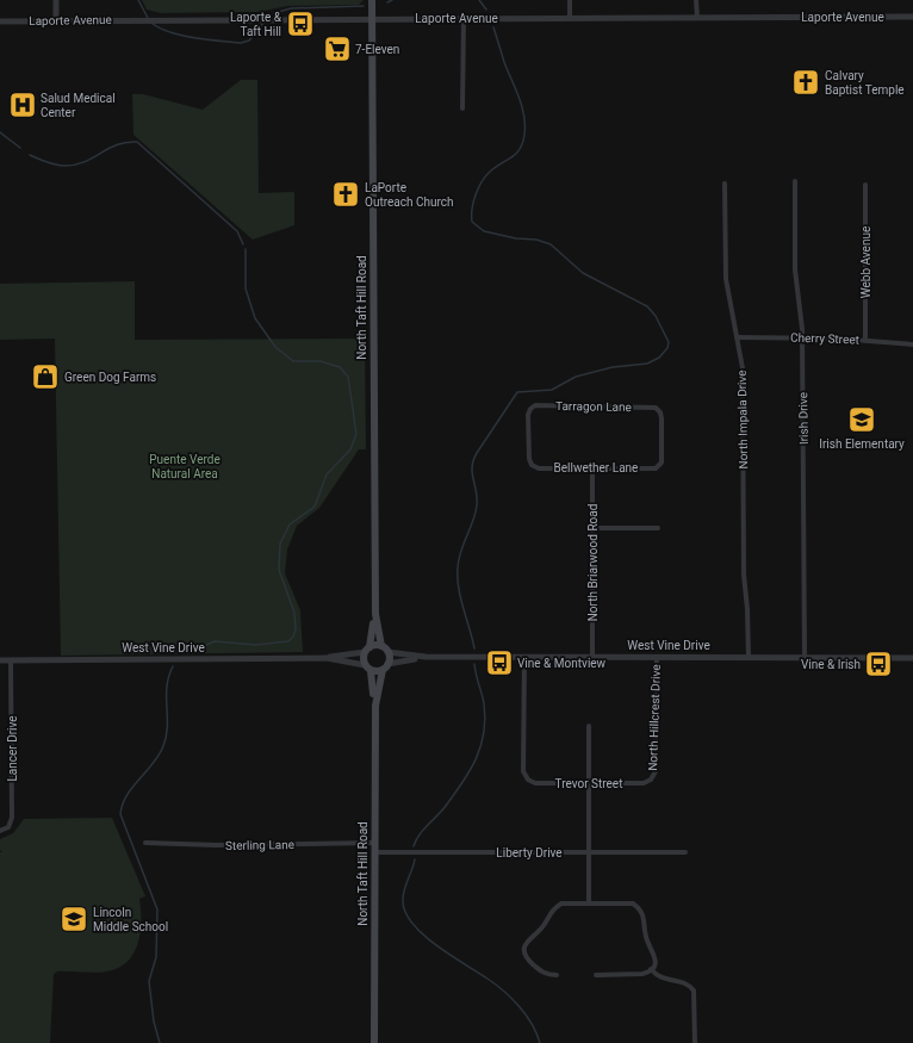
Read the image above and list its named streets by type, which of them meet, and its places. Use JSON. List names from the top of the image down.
{
  "streets": {
    "main road": ["North Taft Hill Road", "West Vine Drive"],
    "street": [
      "Laporte Avenue",
      "Webb Avenue",
      "Cherry Street",
      "Tarragon Lane",
      "Irish Drive",
      "North Impala Drive",
      "Bellwether Lane",
      "North Briarwood Road",
      "North Hillcrest Drive",
      "Lancer Drive",
      "Trevor Street",
      "Sterling Lane",
      "Liberty Drive"
    ]
  },
  "crossings": [
    ["Laporte Avenue", "North Taft Hill Road"],
    ["Webb Avenue", "Cherry Street"],
    ["North Taft Hill Road", "West Vine Drive"],
    ["North Taft Hill Road", "Sterling Lane"],
    ["North Taft Hill Road", "Liberty Drive"],
    ["Cherry Street", "Irish Drive"],
    ["Cherry Street", "North Impala Drive"],
    ["Tarragon Lane", "Bellwether Lane"],
    ["Irish Drive", "West Vine Drive"],
    ["North Impala Drive", "West Vine Drive"],
    ["Bellwether Lane", "North Briarwood Road"],
    ["North Briarwood Road", "West Vine Drive"],
    ["West Vine Drive", "North Hillcrest Drive"],
    ["West Vine Drive", "Lancer Drive"],
    ["West Vine Drive", "Trevor Street"],
    ["North Hillcrest Drive", "Trevor Street"]
  ],
  "parks": ["Puente Verde Natural Area"],
  "places": {
    "bus stop": ["Laporte & Taft Hill", "Vine & Montview", "Vine & Irish"],
    "supermarket": ["7-Eleven"],
    "church": ["Calvary Baptist Temple", "LaPorte Outreach Church"],
    "hospital": ["Salud Medical Center"],
    "shop": ["Green Dog Farms"],
    "school or university": ["Irish Elementary", "Lincoln Middle School"]
  }
}
